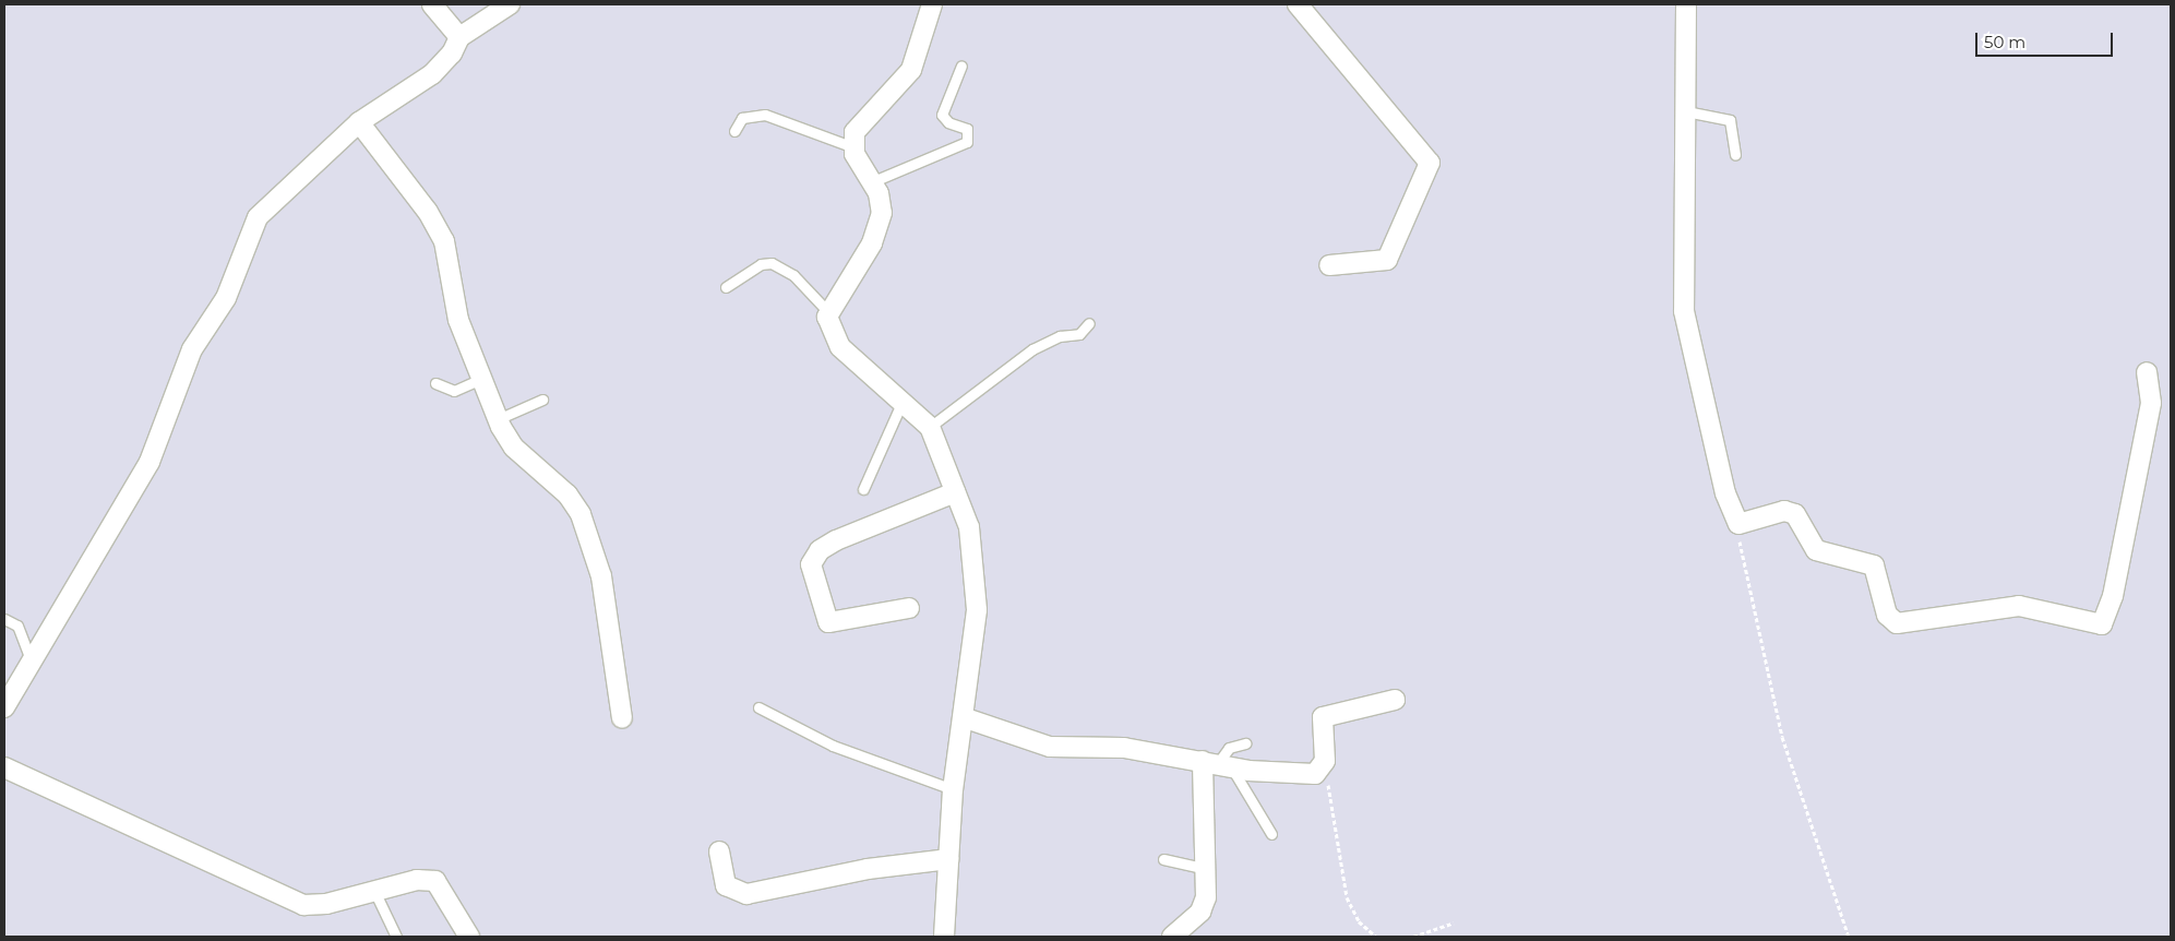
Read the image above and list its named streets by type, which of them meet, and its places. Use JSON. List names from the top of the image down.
{
  "scale_bar": "50 m"
}
